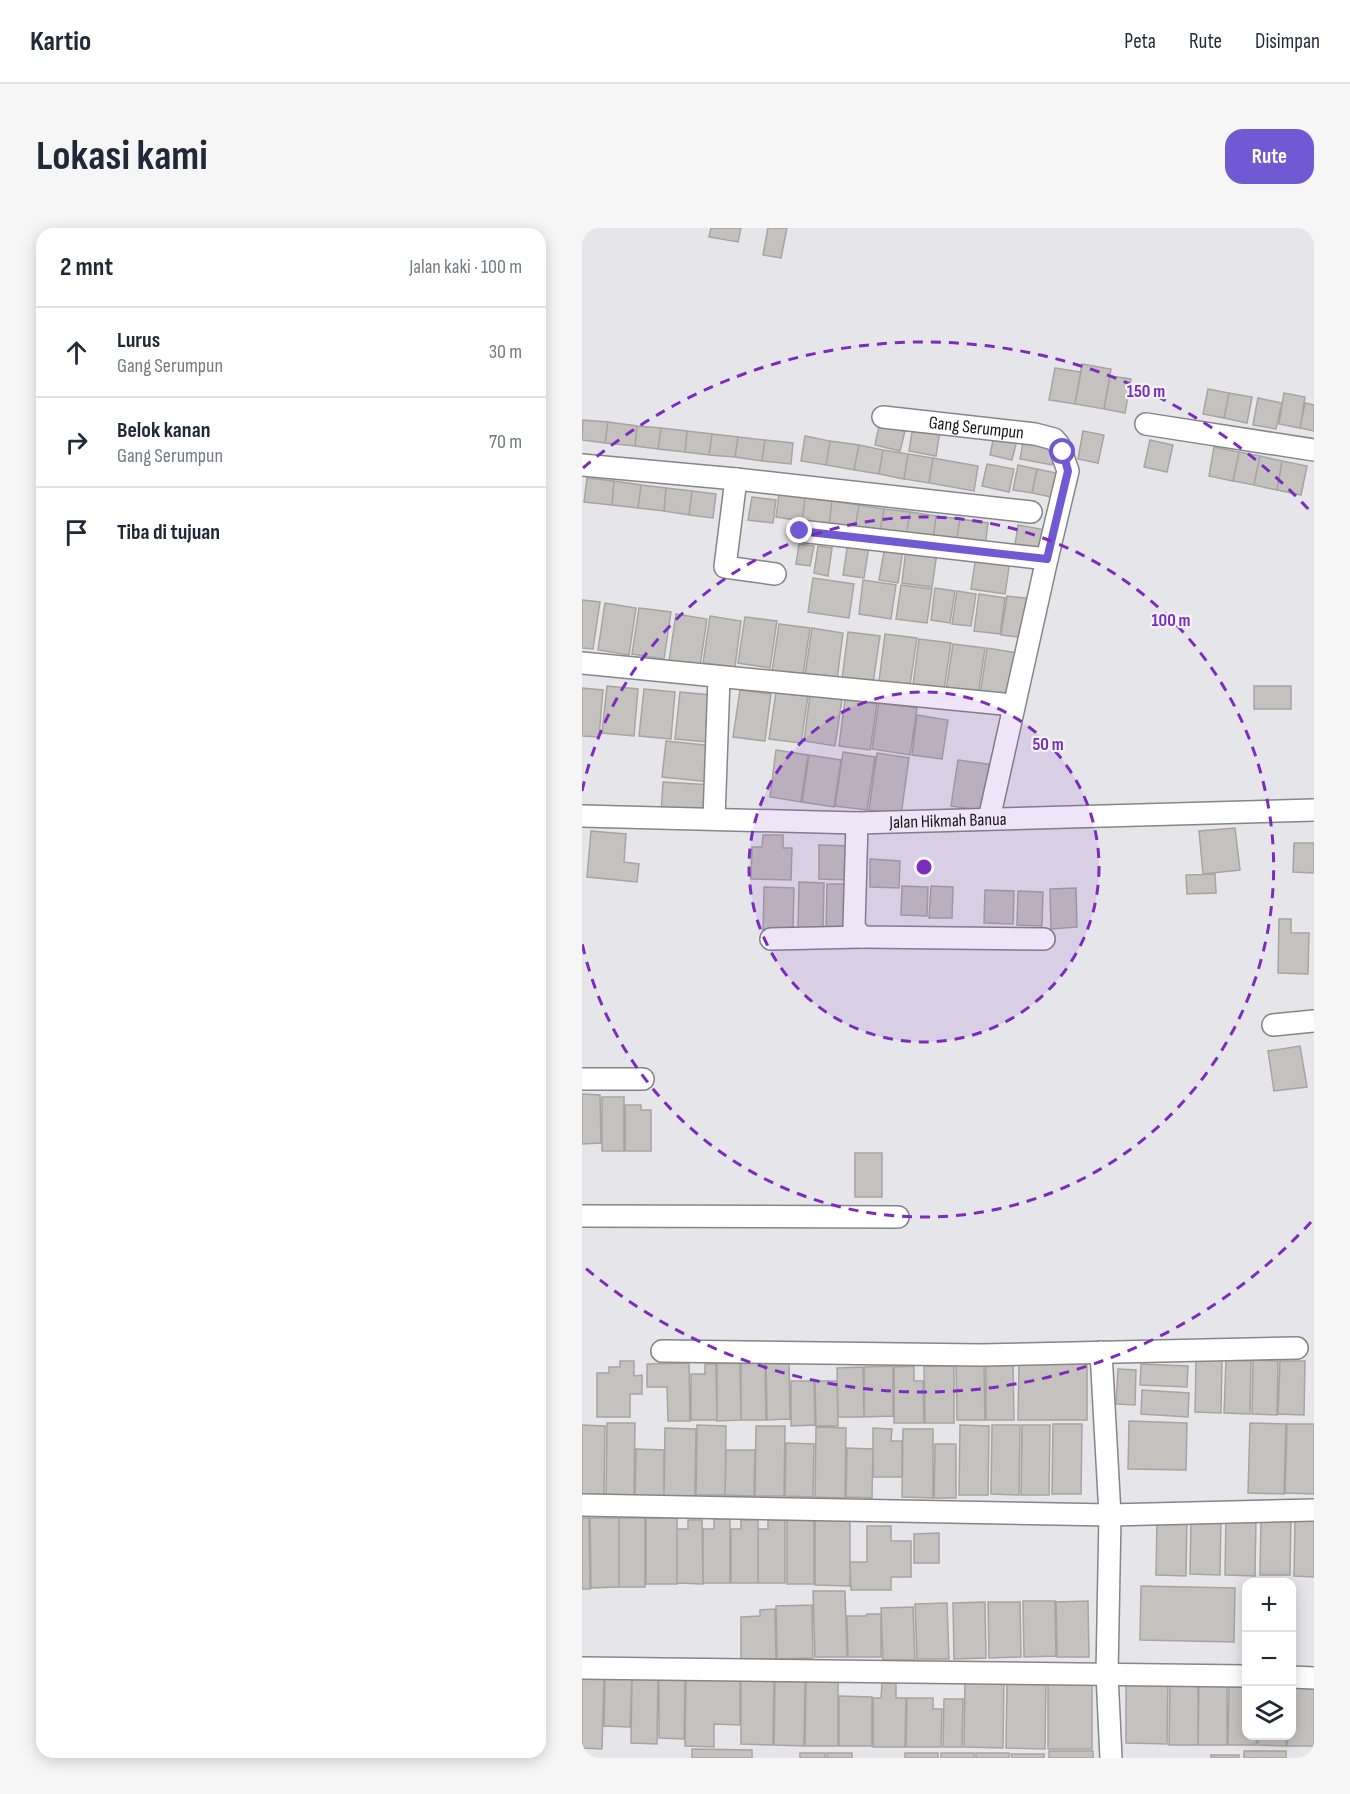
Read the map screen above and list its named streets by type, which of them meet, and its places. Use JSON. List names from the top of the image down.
{
  "streets": {
    "street": ["Gang Serumpun", "Jalan Hikmah Banua"]
  },
  "crossings": [
    ["Gang Serumpun", "Jalan Hikmah Banua"]
  ],
  "page": {
    "header": "Kartio",
    "nav": ["Peta", "Rute", "Disimpan"],
    "buttons": "Rute",
    "title": "Lokasi kami",
    "heading": ["2 mnt", "Jalan kaki · 100 m"],
    "list": [
      ["Lurus", "Gang Serumpun", "30 m"],
      ["Belok kanan", "Gang Serumpun", "70 m"],
      "Tiba di tujuan"
    ],
    "map_buttons": ["+", "−"]
  },
  "rings": ["150 m", "100 m", "50 m"]
}
